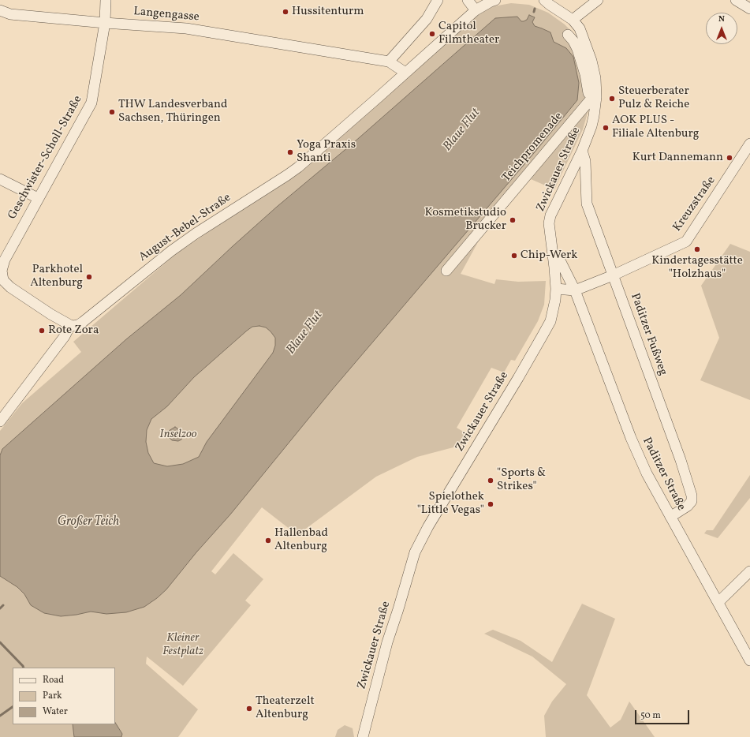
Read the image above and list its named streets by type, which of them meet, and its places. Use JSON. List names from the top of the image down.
{
  "streets": {
    "street": [
      "Langengasse",
      "Teichpromenade",
      "Geschwister-Scholl-Straße",
      "Zwickauer Straße",
      "Kreuzstraße",
      "August-Bebel-Straße",
      "Paditzer Fußweg",
      "Paditzer Straße"
    ]
  },
  "crossings": [
    ["Langengasse", "Geschwister-Scholl-Straße"],
    ["Teichpromenade", "Zwickauer Straße"],
    ["Geschwister-Scholl-Straße", "August-Bebel-Straße"],
    ["Zwickauer Straße", "Paditzer Fußweg"],
    ["Zwickauer Straße", "Paditzer Straße"],
    ["Kreuzstraße", "Paditzer Fußweg"],
    ["Kreuzstraße", "Paditzer Straße"],
    ["Paditzer Fußweg", "Paditzer Straße"]
  ],
  "water": ["Blaue Flut", "Großer Teich"],
  "parks": ["Inselzoo", "Kleiner Festplatz"],
  "places": [
    "Hussitenturm",
    "Capitol Filmtheater",
    "Steuerberater Pulz & Reiche",
    "THW Landesverband Sachsen, Thüringen",
    "AOK PLUS - Filiale Altenburg",
    "Yoga Praxis Shanti",
    "Kurt Dannemann",
    "Kosmetikstudio Brucker",
    "Kindertagesstätte \"Holzhaus\"",
    "Chip-Werk",
    "Parkhotel Altenburg",
    "Rote Zora",
    "\"Sports & Strikes\"",
    "Spielothek \"Little Vegas\"",
    "Hallenbad Altenburg",
    "Theaterzelt Altenburg"
  ],
  "legend": ["Road", "Park", "Water"],
  "scale_bar": "50 m",
  "north": "top"
}
